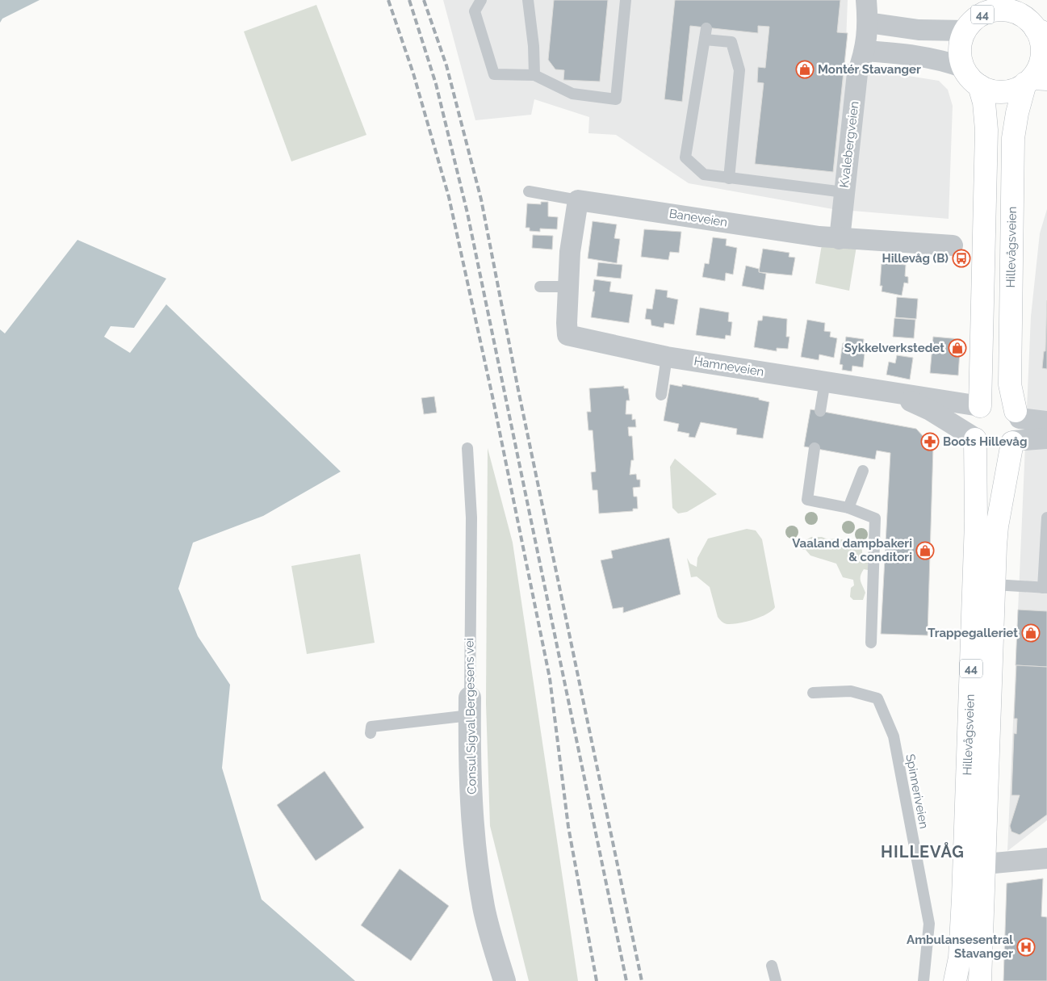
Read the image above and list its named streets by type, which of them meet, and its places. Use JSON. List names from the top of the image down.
{
  "streets": {
    "main road": ["44", "Hillevågsveien"],
    "street": [
      "Kvalebergveien",
      "Baneveien",
      "Hamneveien",
      "Consul Sigval Bergesens vei"
    ],
    "lane": ["Spinneriveien"]
  },
  "crossings": [
    ["44", "Hillevågsveien"],
    ["44", "Hamneveien"],
    ["Kvalebergveien", "Baneveien"],
    ["Hillevågsveien", "Hamneveien"]
  ],
  "districts": ["HILLEVÅG"],
  "places": {
    "shop": [
      "Montér Stavanger",
      "Sykkelverkstedet",
      "Vaaland dampbakeri & conditori",
      "Trappegalleriet"
    ],
    "bus stop": ["Hillevåg (B)"],
    "pharmacy": ["Boots Hillevåg"],
    "hospital": ["Ambulansesentral Stavanger"]
  }
}
